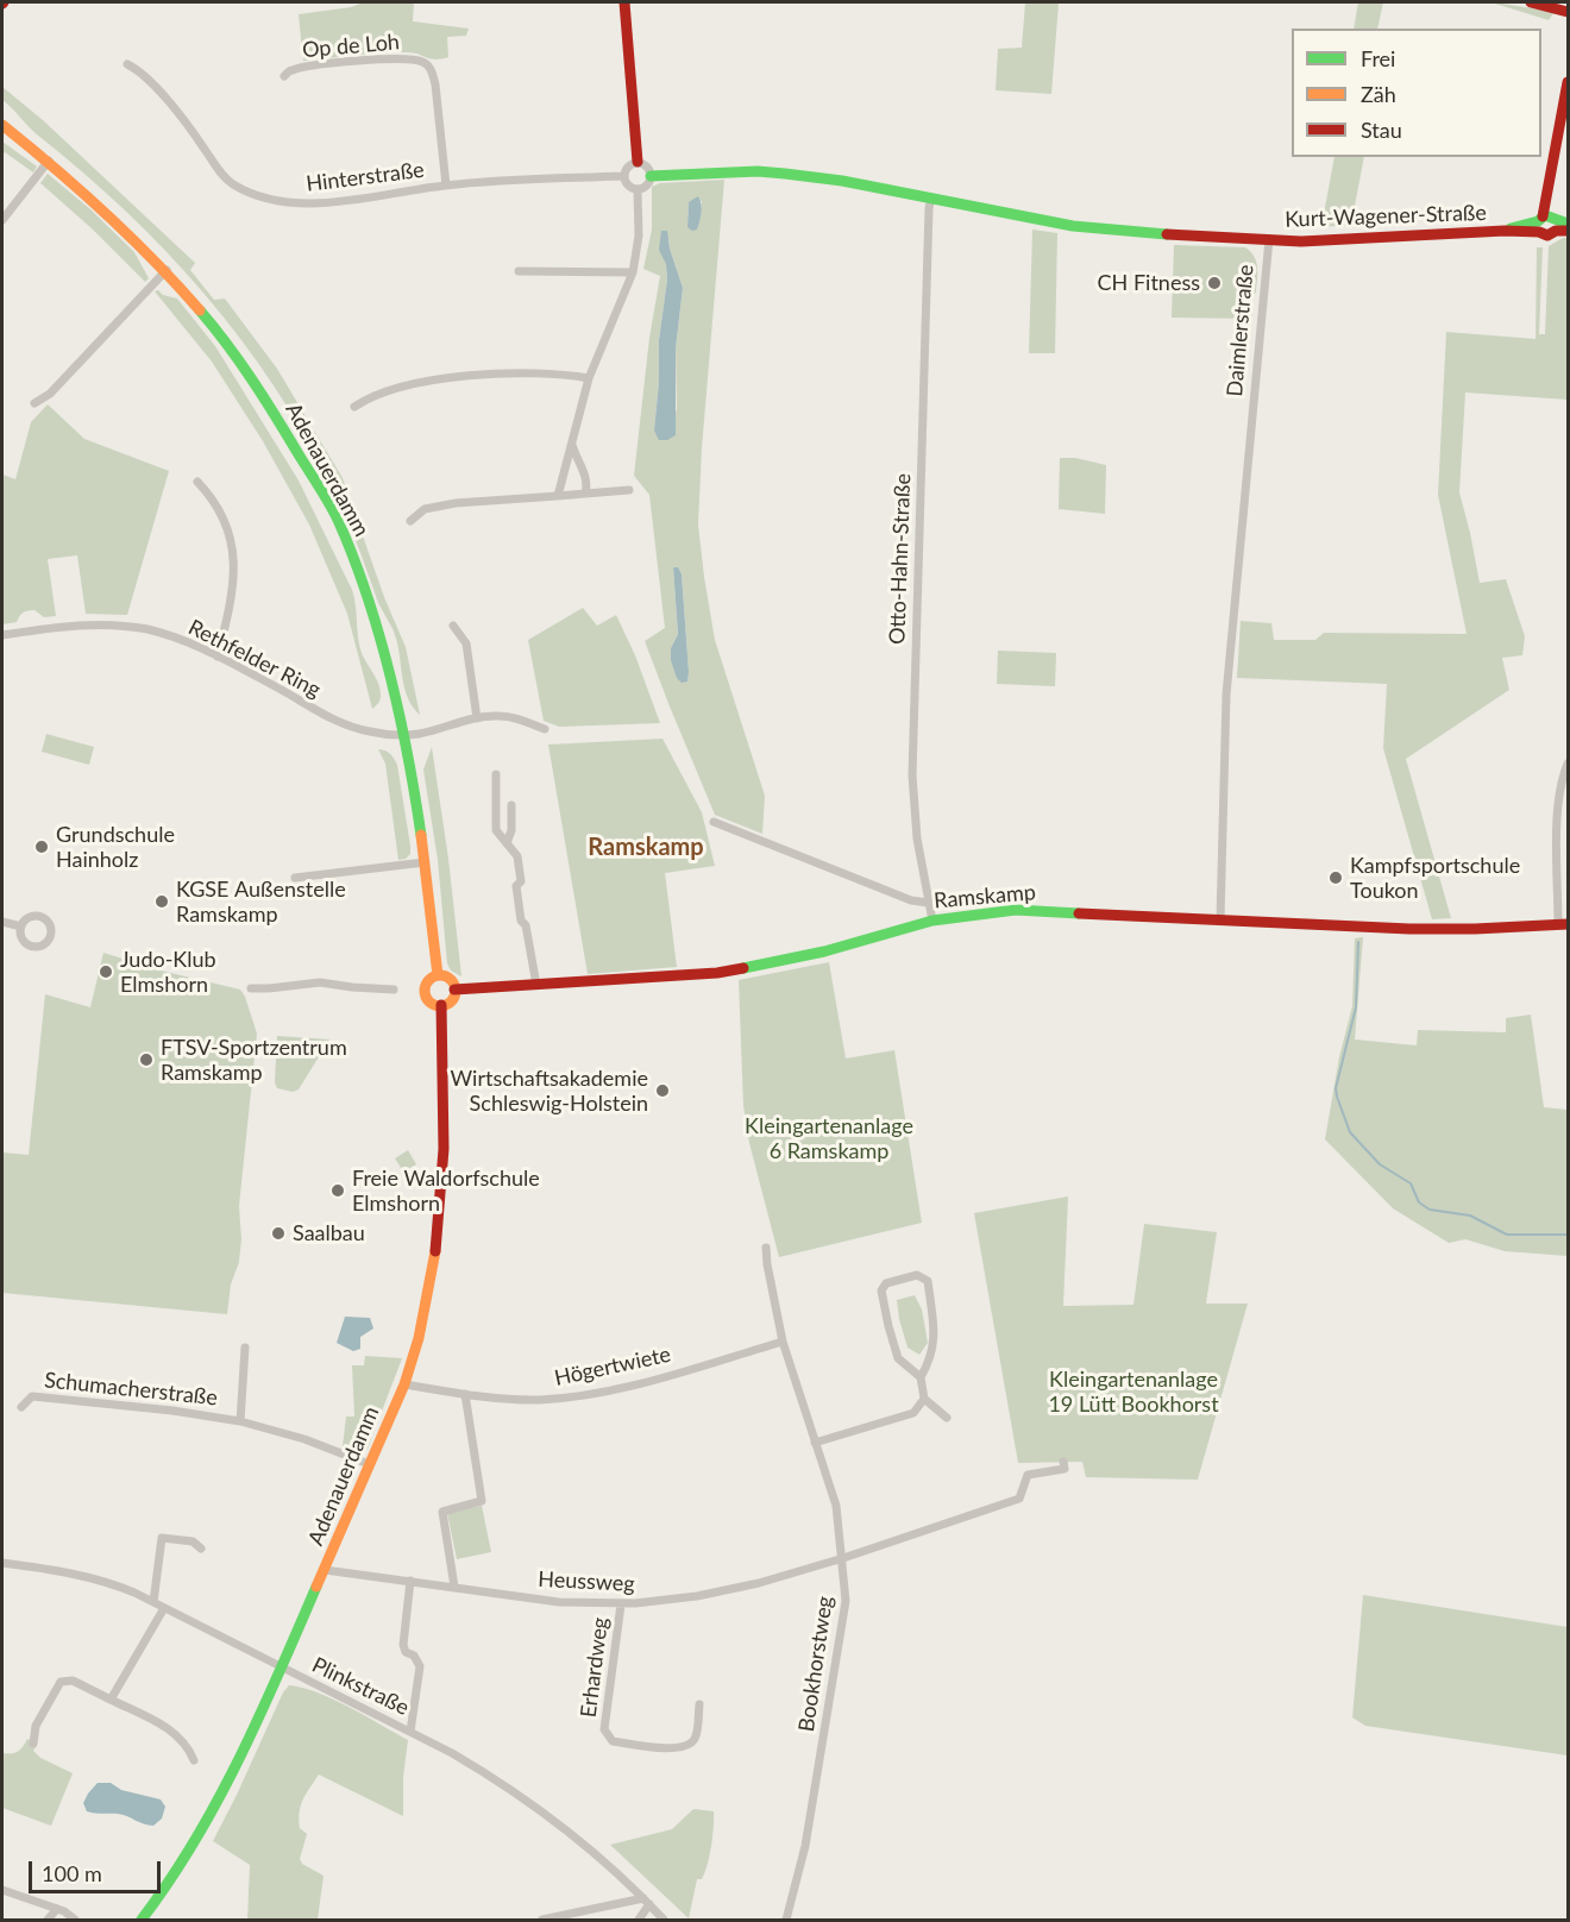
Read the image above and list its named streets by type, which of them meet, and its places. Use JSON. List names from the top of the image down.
{
  "streets": {
    "street": [
      "Op de Loh",
      "Hinterstraße",
      "Kurt-Wagener-Straße",
      "Daimlerstraße",
      "Adenauerdamm",
      "Otto-Hahn-Straße",
      "Rethfelder Ring",
      "Ramskamp",
      "Högertwiete",
      "Schumacherstraße",
      "Heussweg",
      "Bookhorstweg",
      "Erhardweg",
      "Plinkstraße"
    ]
  },
  "crossings": [
    ["Op de Loh", "Hinterstraße"],
    ["Hinterstraße", "Daimlerstraße"],
    ["Kurt-Wagener-Straße", "Daimlerstraße"],
    ["Daimlerstraße", "Otto-Hahn-Straße"],
    ["Daimlerstraße", "Ramskamp"],
    ["Adenauerdamm", "Rethfelder Ring"],
    ["Adenauerdamm", "Ramskamp"],
    ["Adenauerdamm", "Högertwiete"],
    ["Adenauerdamm", "Schumacherstraße"],
    ["Adenauerdamm", "Heussweg"],
    ["Adenauerdamm", "Plinkstraße"],
    ["Otto-Hahn-Straße", "Ramskamp"],
    ["Högertwiete", "Bookhorstweg"],
    ["Heussweg", "Bookhorstweg"],
    ["Heussweg", "Erhardweg"]
  ],
  "districts": ["Ramskamp"],
  "parks": ["Kleingartenanlage 6 Ramskamp", "Kleingartenanlage 19 Lütt Bookhorst"],
  "places": [
    "CH Fitness",
    "Grundschule Hainholz",
    "Kampfsportschule Toukon",
    "KGSE Außenstelle Ramskamp",
    "Judo-Klub Elmshorn",
    "FTSV-Sportzentrum Ramskamp",
    "Wirtschaftsakademie Schleswig-Holstein",
    "Freie Waldorfschule Elmshorn",
    "Saalbau"
  ],
  "legend": ["Frei", "Zäh", "Stau"],
  "scale_bar": "100 m"
}
